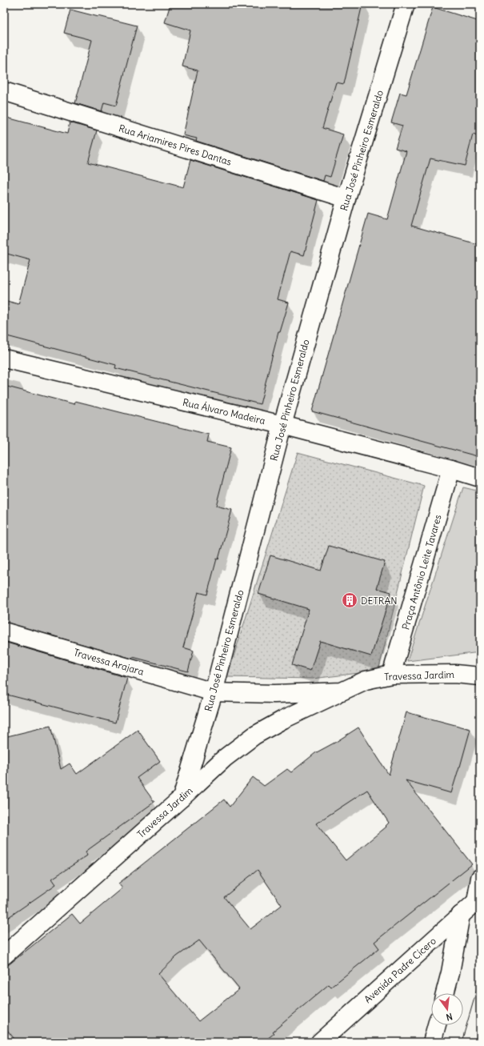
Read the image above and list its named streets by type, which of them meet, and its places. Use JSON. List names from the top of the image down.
{
  "streets": {
    "street": [
      "Rua Ariamires Pires Dantas",
      "Rua José Pinheiro Esmeraldo",
      "Rua Álvaro Madeira",
      "Praça Antônio Leite Tavares",
      "Travessa Arajara",
      "Travessa Jardim",
      "Avenida Padre Cícero"
    ]
  },
  "crossings": [
    ["Rua Ariamires Pires Dantas", "Rua José Pinheiro Esmeraldo"],
    ["Rua José Pinheiro Esmeraldo", "Rua Álvaro Madeira"],
    ["Rua José Pinheiro Esmeraldo", "Travessa Arajara"],
    ["Rua José Pinheiro Esmeraldo", "Travessa Jardim"],
    ["Rua Álvaro Madeira", "Praça Antônio Leite Tavares"],
    ["Praça Antônio Leite Tavares", "Travessa Jardim"],
    ["Travessa Arajara", "Travessa Jardim"]
  ],
  "places": {
    "building": ["DETRAN"]
  },
  "north": "bottom"
}
